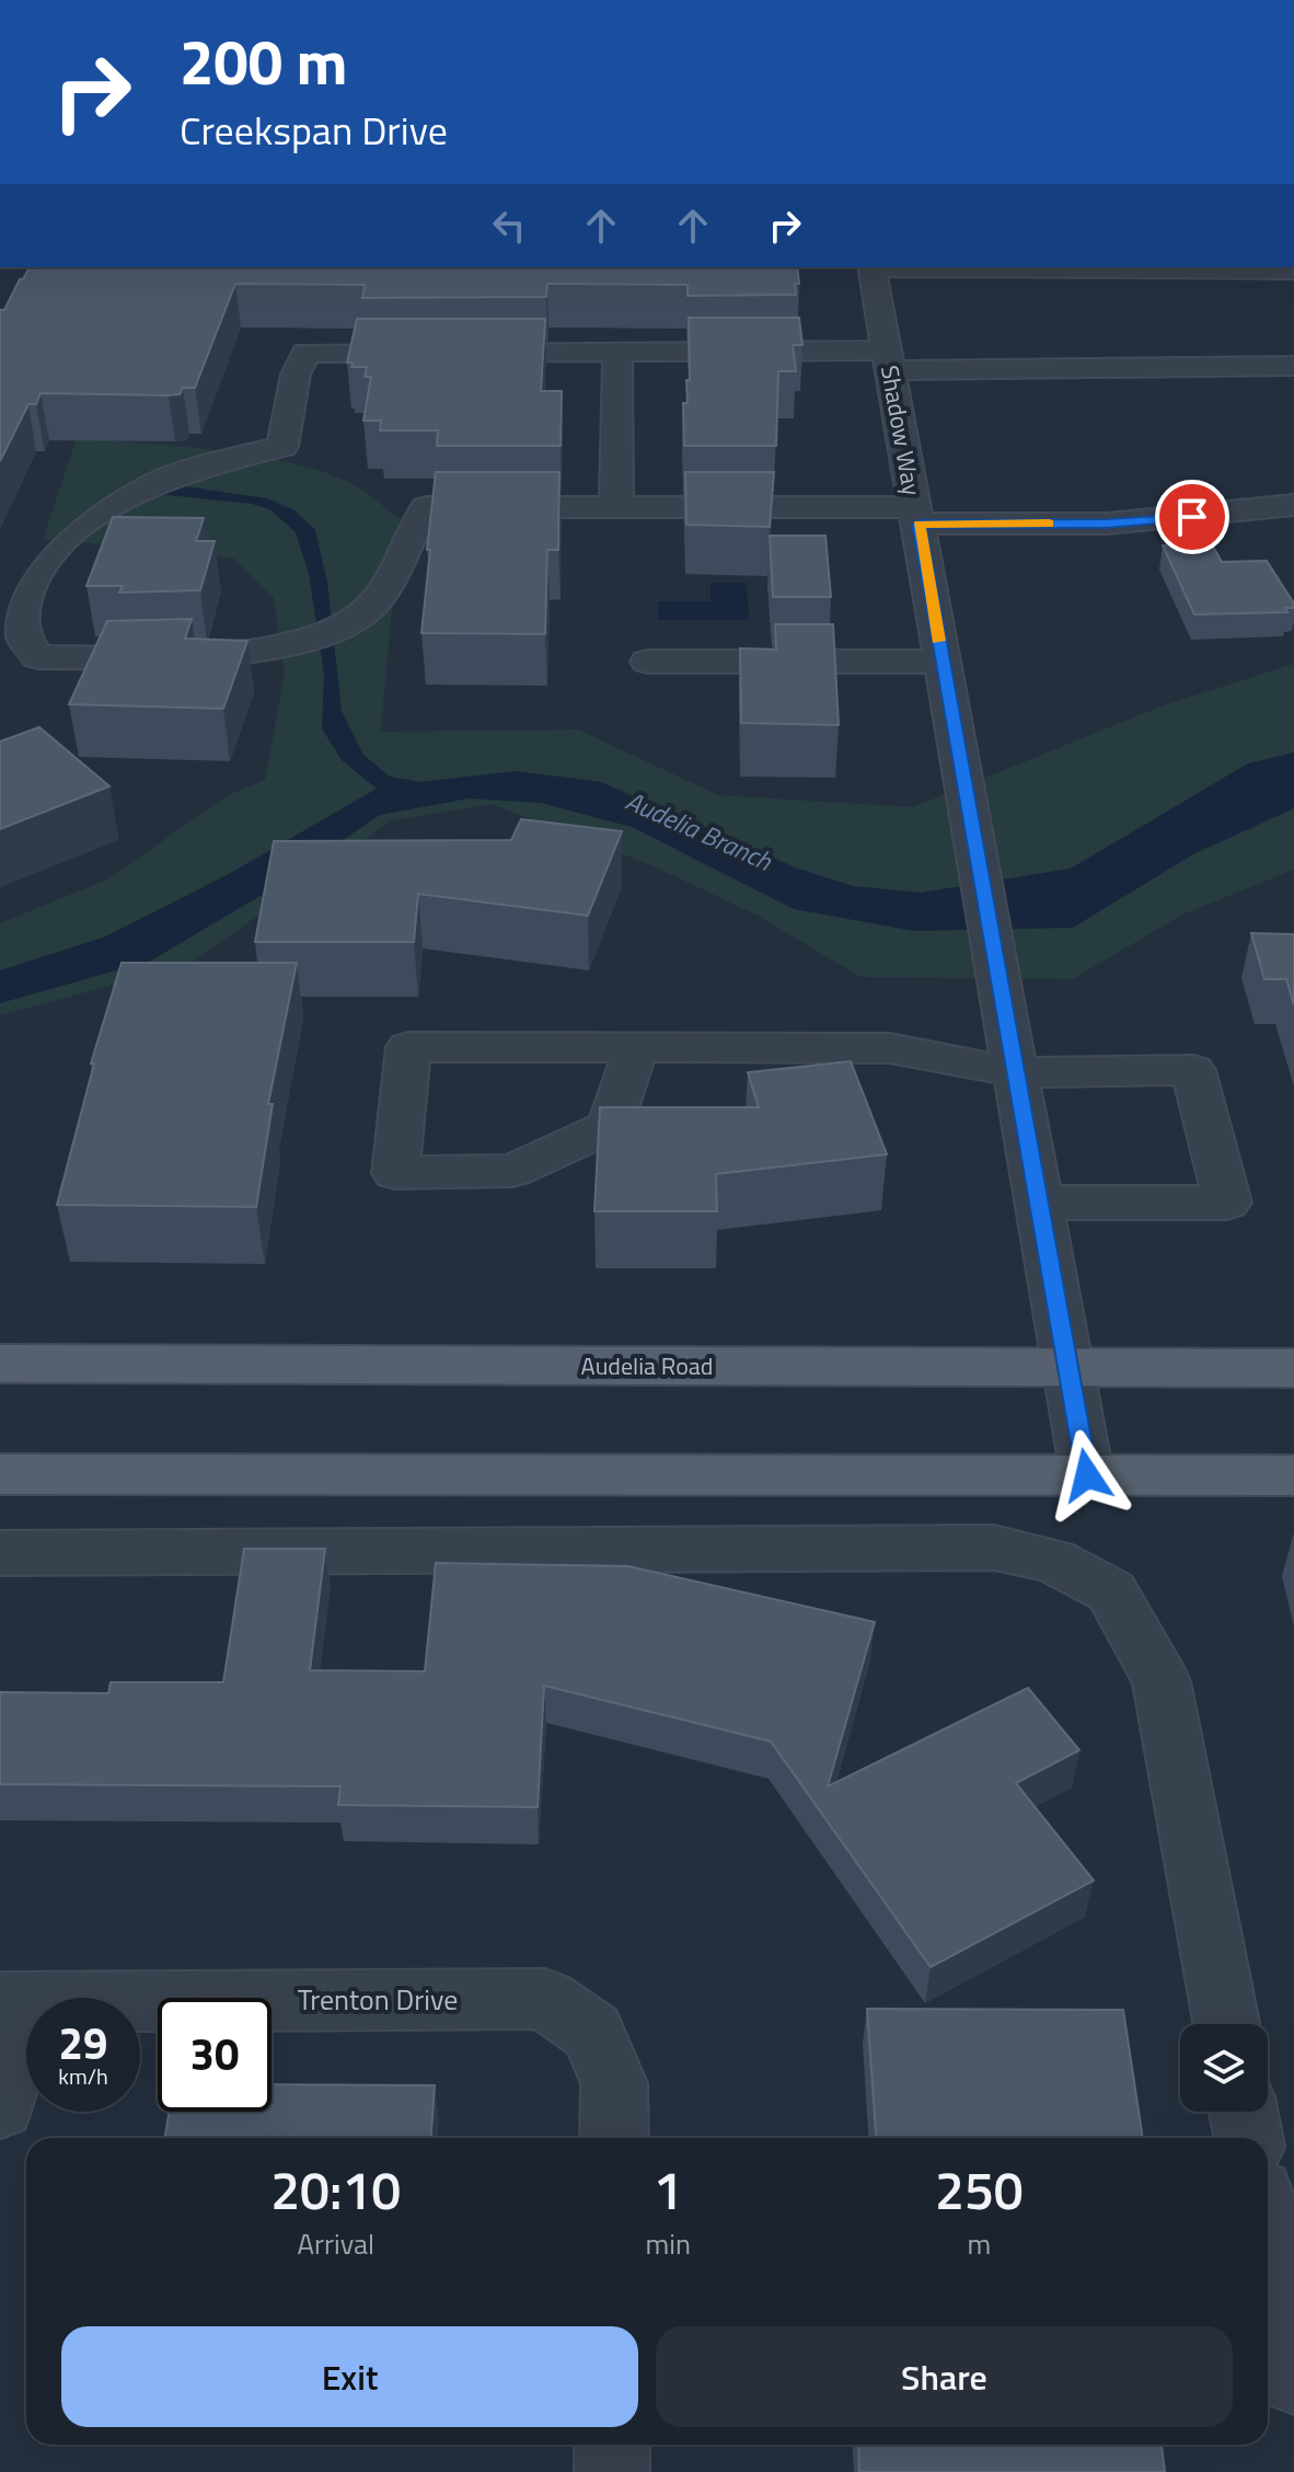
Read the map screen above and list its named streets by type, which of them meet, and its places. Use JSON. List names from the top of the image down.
{
  "streets": {
    "main road": ["Audelia Road"],
    "street": ["Shadow Way", "Trenton Drive"]
  },
  "crossings": [
    ["Shadow Way", "Audelia Road"]
  ],
  "water": ["Audelia Branch"],
  "page": {
    "turn": ["200 m", "Creekspan Drive"],
    "speed": "29 km/h",
    "limit": "30",
    "eta": [
      "20:10",
      "Arrival",
      "1",
      "min",
      "250",
      "m"
    ],
    "buttons": ["Exit", "Share"]
  }
}
